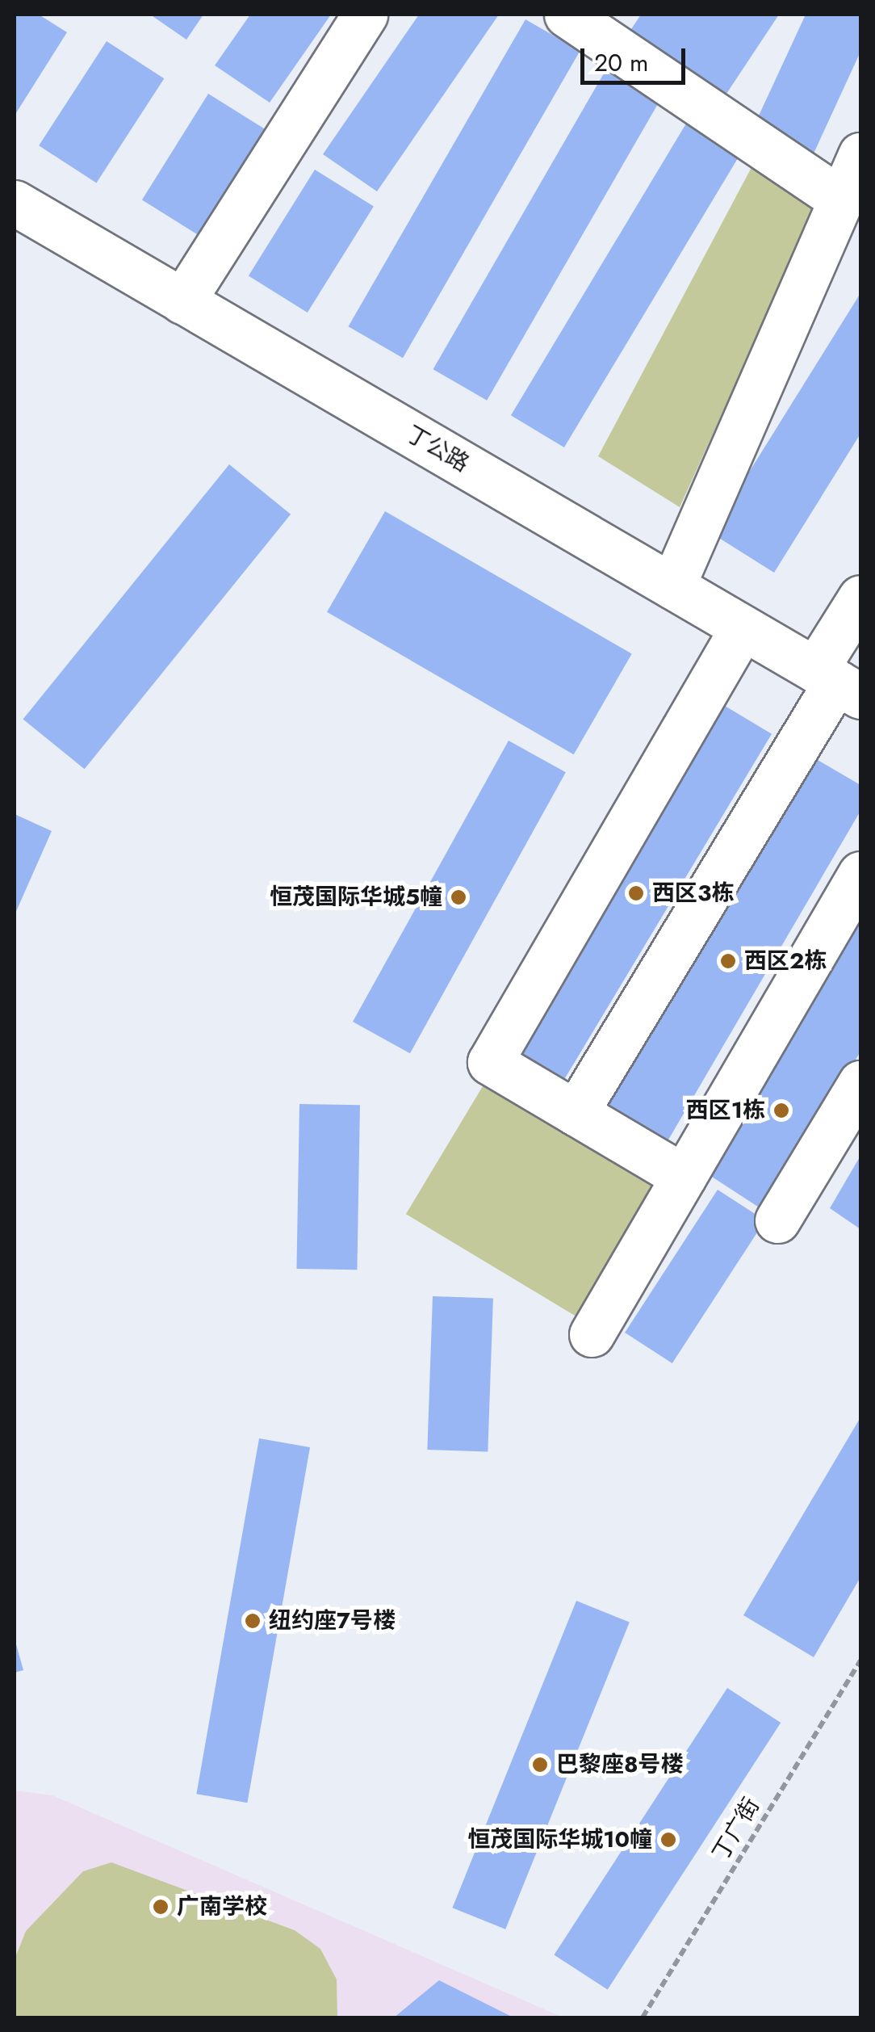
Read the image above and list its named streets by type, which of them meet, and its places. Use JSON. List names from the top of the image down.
{
  "streets": {
    "street": ["丁公路"],
    "path": ["丁广街"]
  },
  "places": [
    "西区3栋",
    "恒茂国际华城5幢",
    "西区2栋",
    "西区1栋",
    "纽约座7号楼",
    "巴黎座8号楼",
    "恒茂国际华城10幢",
    "广南学校"
  ],
  "scale_bar": "20 m"
}
